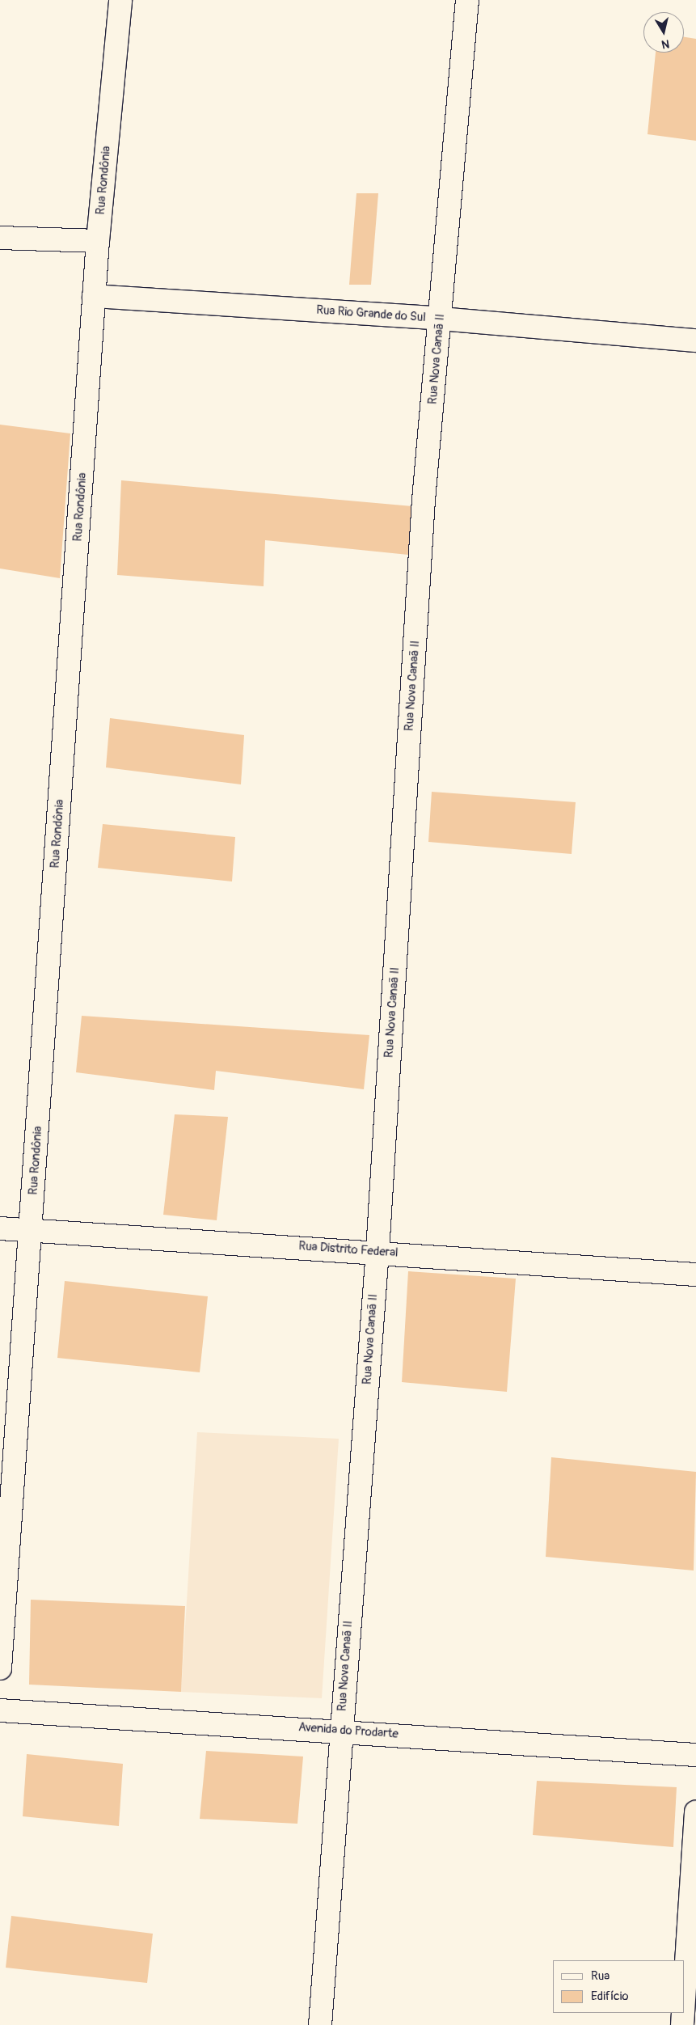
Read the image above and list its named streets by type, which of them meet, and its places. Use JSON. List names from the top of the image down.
{
  "streets": {
    "street": [
      "Rua Rondônia",
      "Rua Rio Grande do Sul",
      "Rua Nova Canaã II",
      "Rua Distrito Federal",
      "Avenida do Prodarte"
    ]
  },
  "crossings": [
    ["Rua Rondônia", "Rua Rio Grande do Sul"],
    ["Rua Rondônia", "Rua Distrito Federal"],
    ["Rua Rio Grande do Sul", "Rua Nova Canaã II"],
    ["Rua Nova Canaã II", "Rua Distrito Federal"],
    ["Rua Nova Canaã II", "Avenida do Prodarte"]
  ],
  "legend": ["Rua", "Edifício"],
  "north": "bottom"
}
